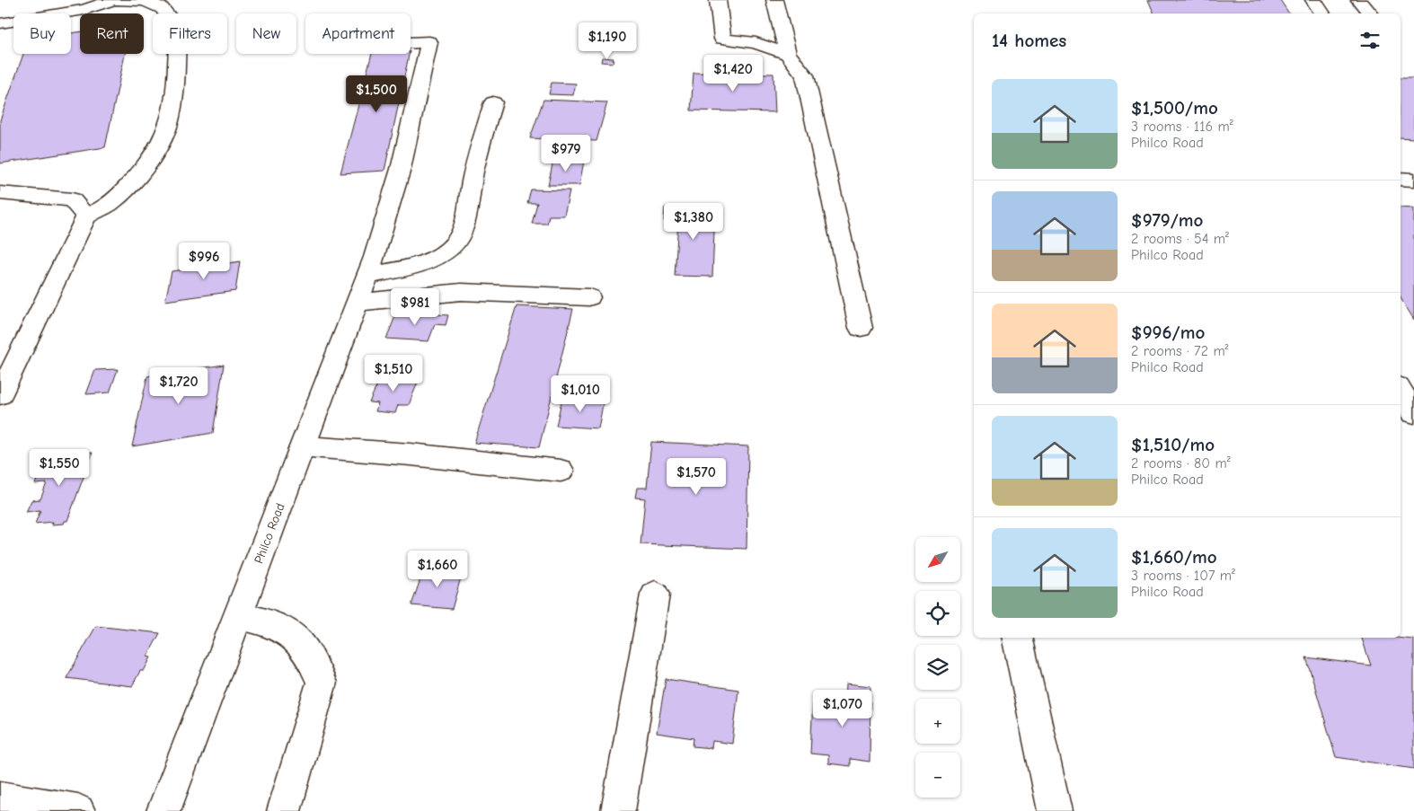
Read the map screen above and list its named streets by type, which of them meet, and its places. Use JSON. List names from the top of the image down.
{
  "streets": {
    "street": ["Philco Road"]
  },
  "north": "bottom left",
  "page": {
    "chip": [
      "Buy",
      "Rent",
      "Filters",
      "New",
      "Apartment"
    ],
    "heading": "14 homes",
    "price": [
      "$1,190",
      "$1,420",
      "$1,500",
      "$979",
      "$1,380",
      "$996",
      "$981",
      "$1,510",
      "$1,720",
      "$1,010",
      "$1,550",
      "$1,570",
      "$1,660",
      "$1,070"
    ],
    "list": [
      {
        "name": "$1,500/mo",
        "note": "3 rooms · 116 m² · Philco Road"
      },
      {
        "name": "$979/mo",
        "note": "2 rooms · 54 m² · Philco Road"
      },
      {
        "name": "$996/mo",
        "note": "2 rooms · 72 m² · Philco Road"
      },
      {
        "name": "$1,510/mo",
        "note": "2 rooms · 80 m² · Philco Road"
      },
      {
        "name": "$1,660/mo",
        "note": "3 rooms · 107 m² · Philco Road"
      }
    ],
    "map_buttons": ["+", "−"]
  }
}
